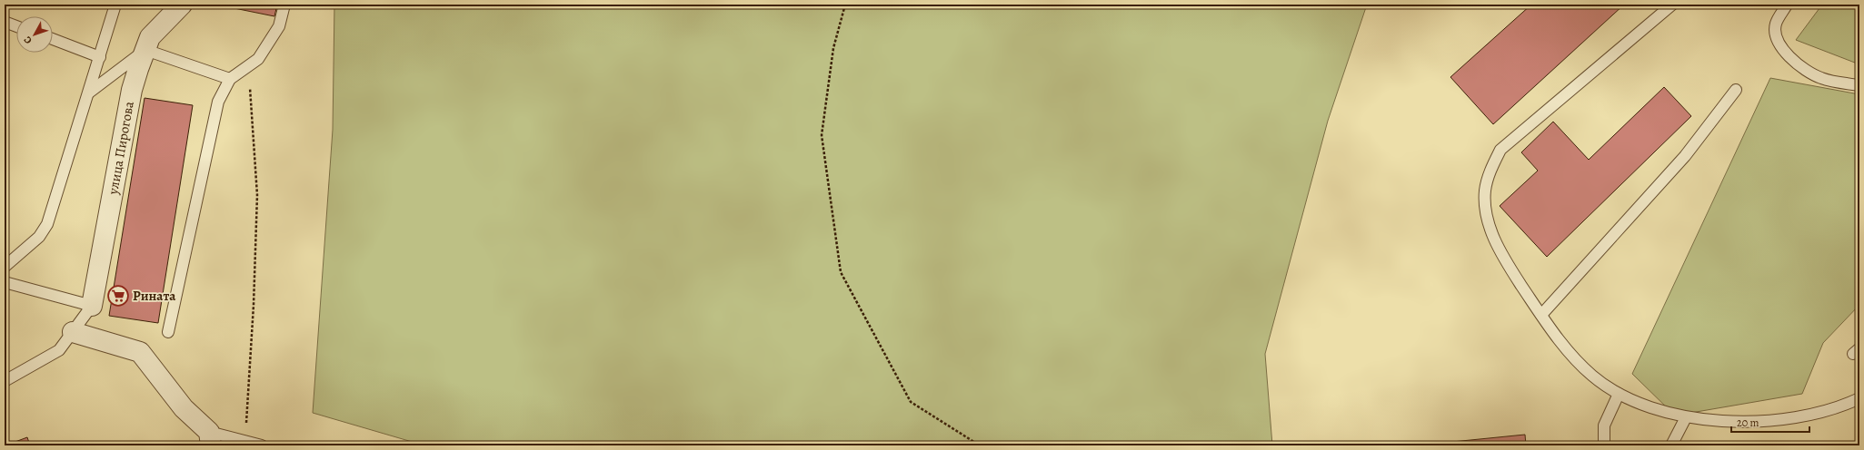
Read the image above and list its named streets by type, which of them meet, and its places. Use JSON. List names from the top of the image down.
{
  "streets": {
    "street": ["улица Пирогова"]
  },
  "places": {
    "supermarket": ["Рината"]
  },
  "scale_bar": "20 m",
  "north": "bottom left"
}
